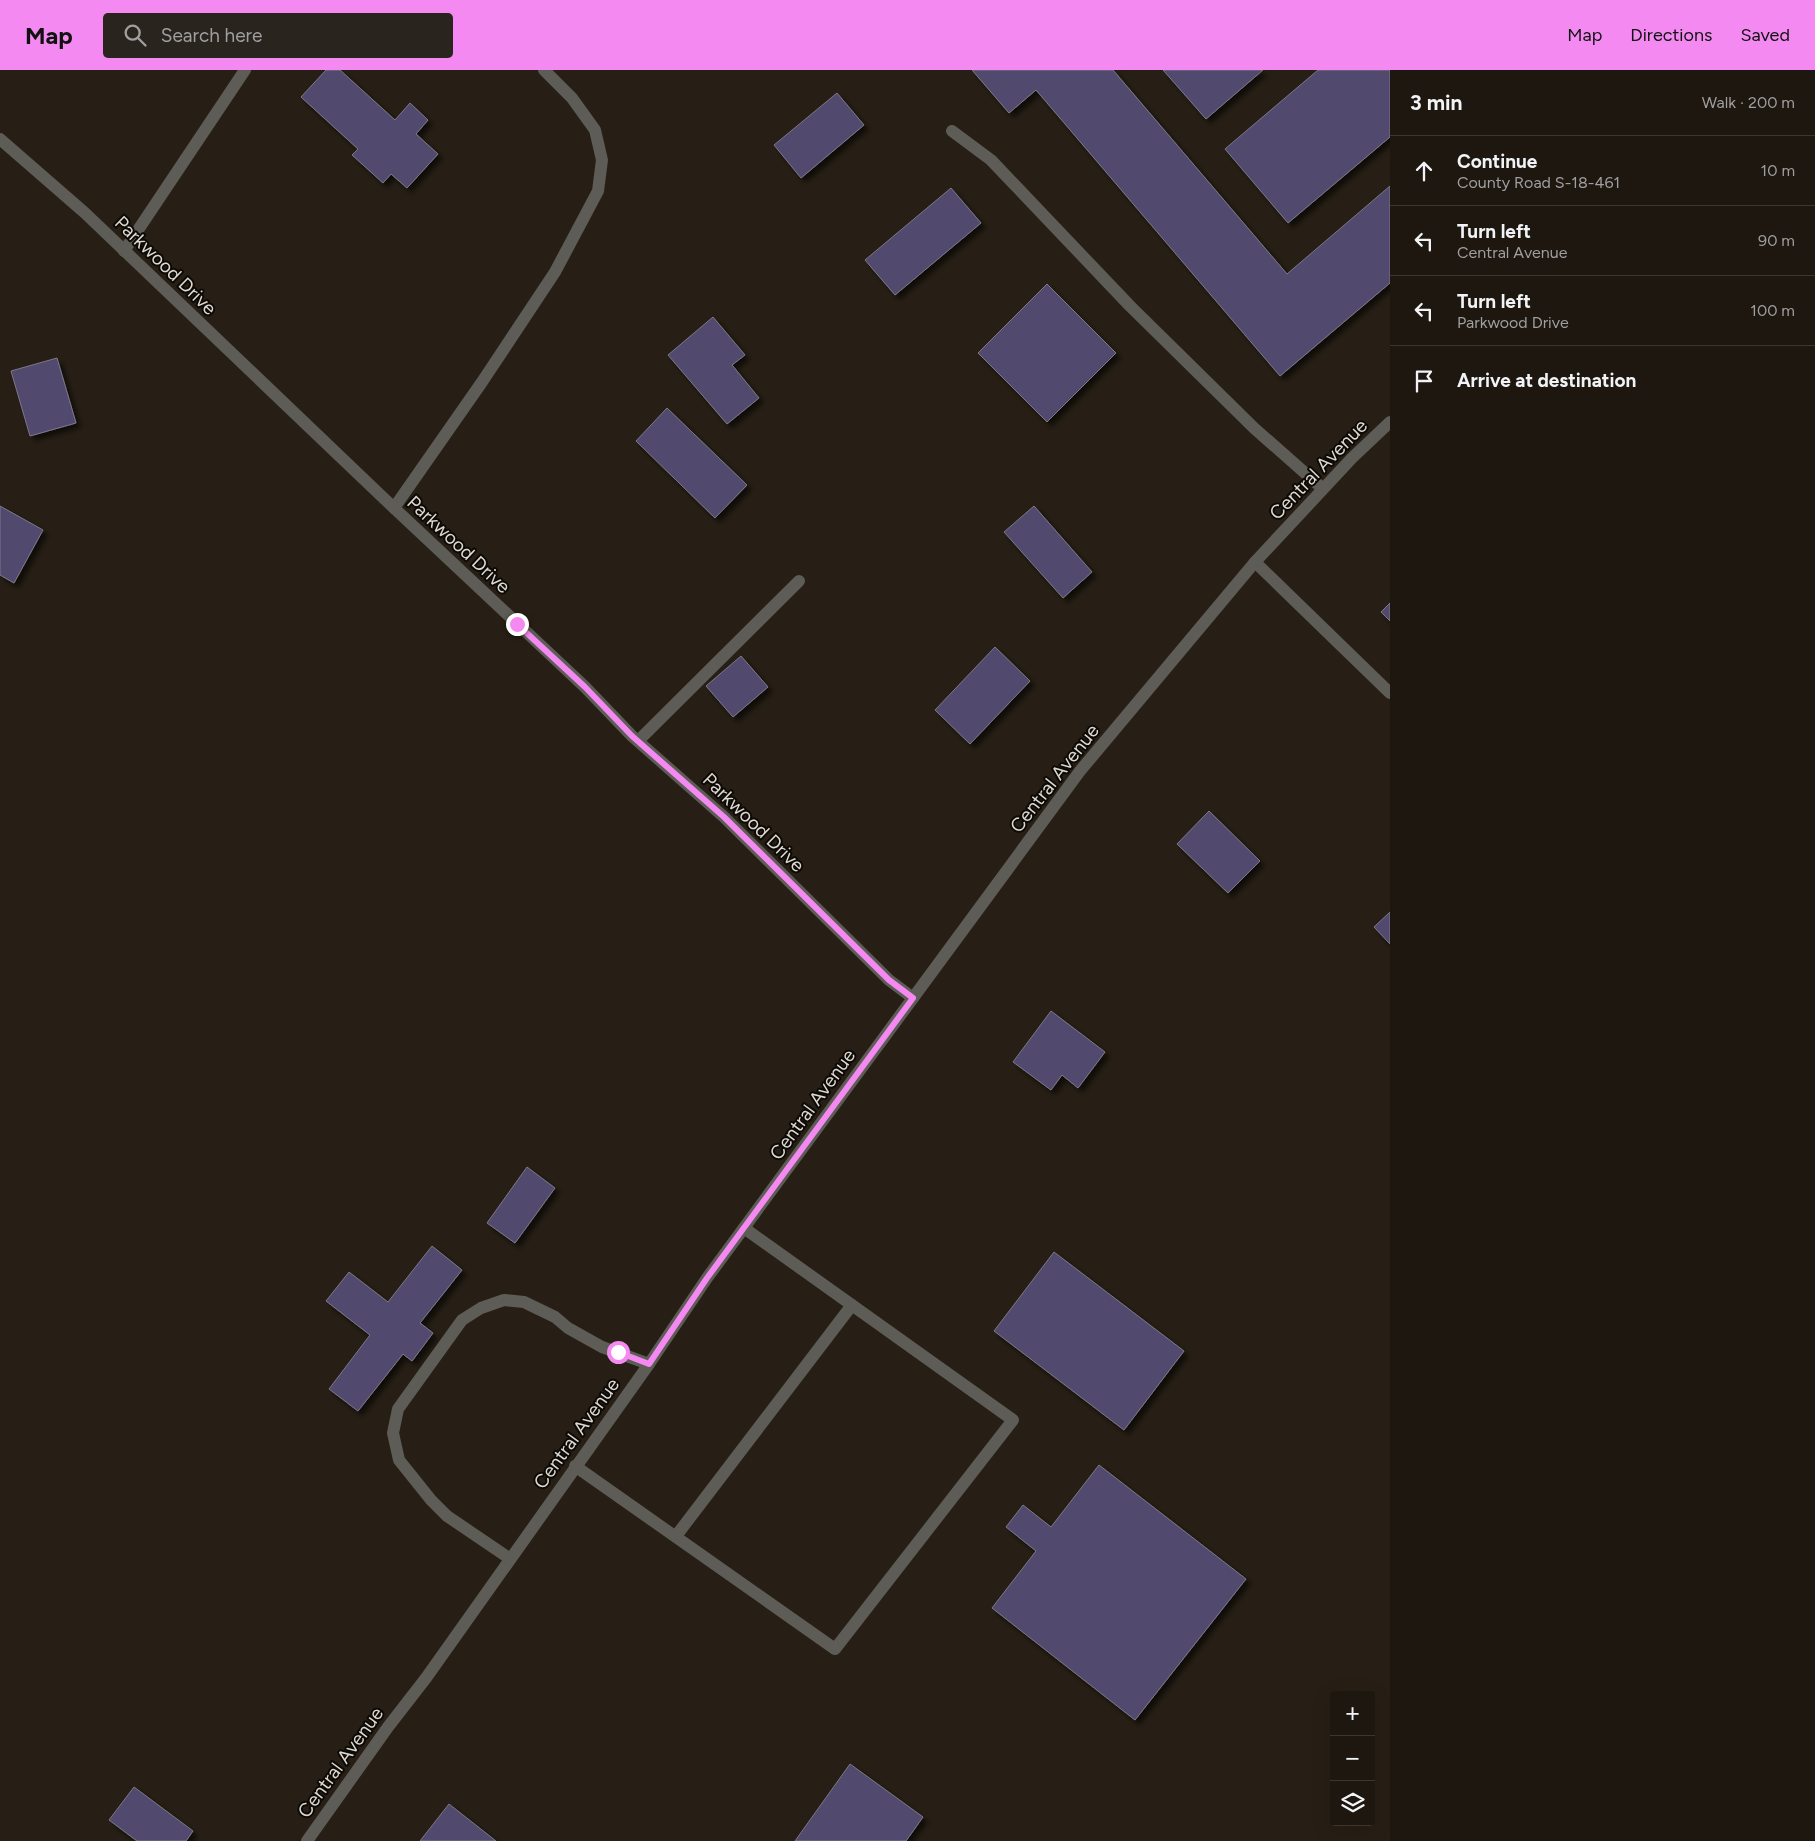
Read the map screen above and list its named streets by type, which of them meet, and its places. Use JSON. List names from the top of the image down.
{
  "streets": {
    "street": ["Parkwood Drive", "Central Avenue"]
  },
  "crossings": [
    ["Parkwood Drive", "Central Avenue"]
  ],
  "page": {
    "header": "Map",
    "search": "Search here",
    "nav": ["Map", "Directions", "Saved"],
    "heading": ["3 min", "Walk · 200 m"],
    "list": [
      ["Continue", "County Road S-18-461", "10 m"],
      ["Turn left", "Central Avenue", "90 m"],
      ["Turn left", "Parkwood Drive", "100 m"],
      "Arrive at destination"
    ],
    "map_buttons": ["+", "−"]
  }
}
